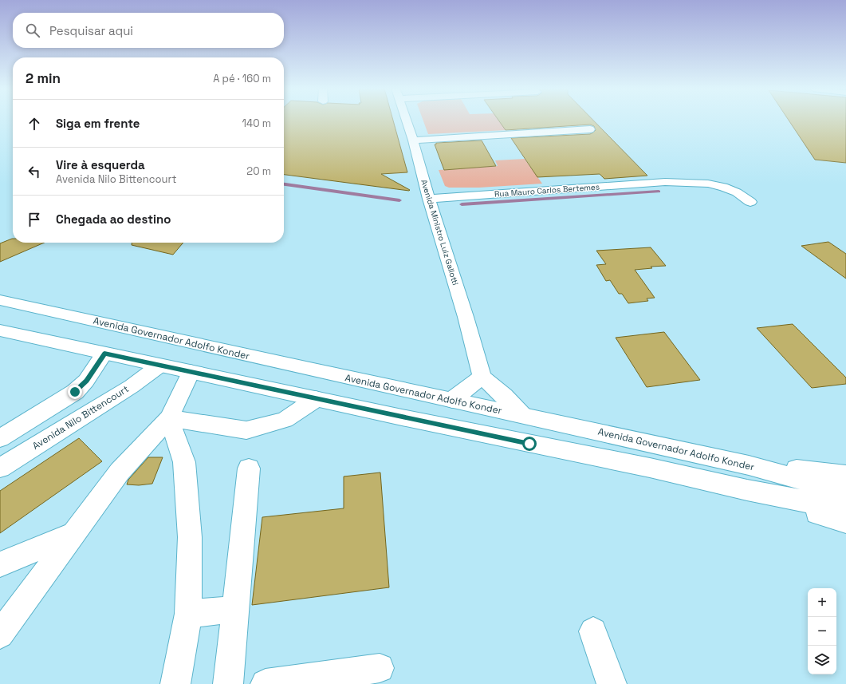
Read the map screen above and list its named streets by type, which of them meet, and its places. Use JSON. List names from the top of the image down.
{
  "streets": {
    "street": [
      "Rua Mauro Carlos Bertemes",
      "Avenida Ministro Luiz Gallotti",
      "Avenida Governador Adolfo Konder",
      "Avenida Nilo Bittencourt"
    ]
  },
  "crossings": [
    ["Rua Mauro Carlos Bertemes", "Avenida Ministro Luiz Gallotti"]
  ],
  "page": {
    "search": "Pesquisar aqui",
    "heading": ["2 min", "A pé · 160 m"],
    "list": [
      ["Siga em frente", "140 m"],
      ["Vire à esquerda", "Avenida Nilo Bittencourt", "20 m"],
      "Chegada ao destino"
    ],
    "map_buttons": ["+", "−"]
  }
}
